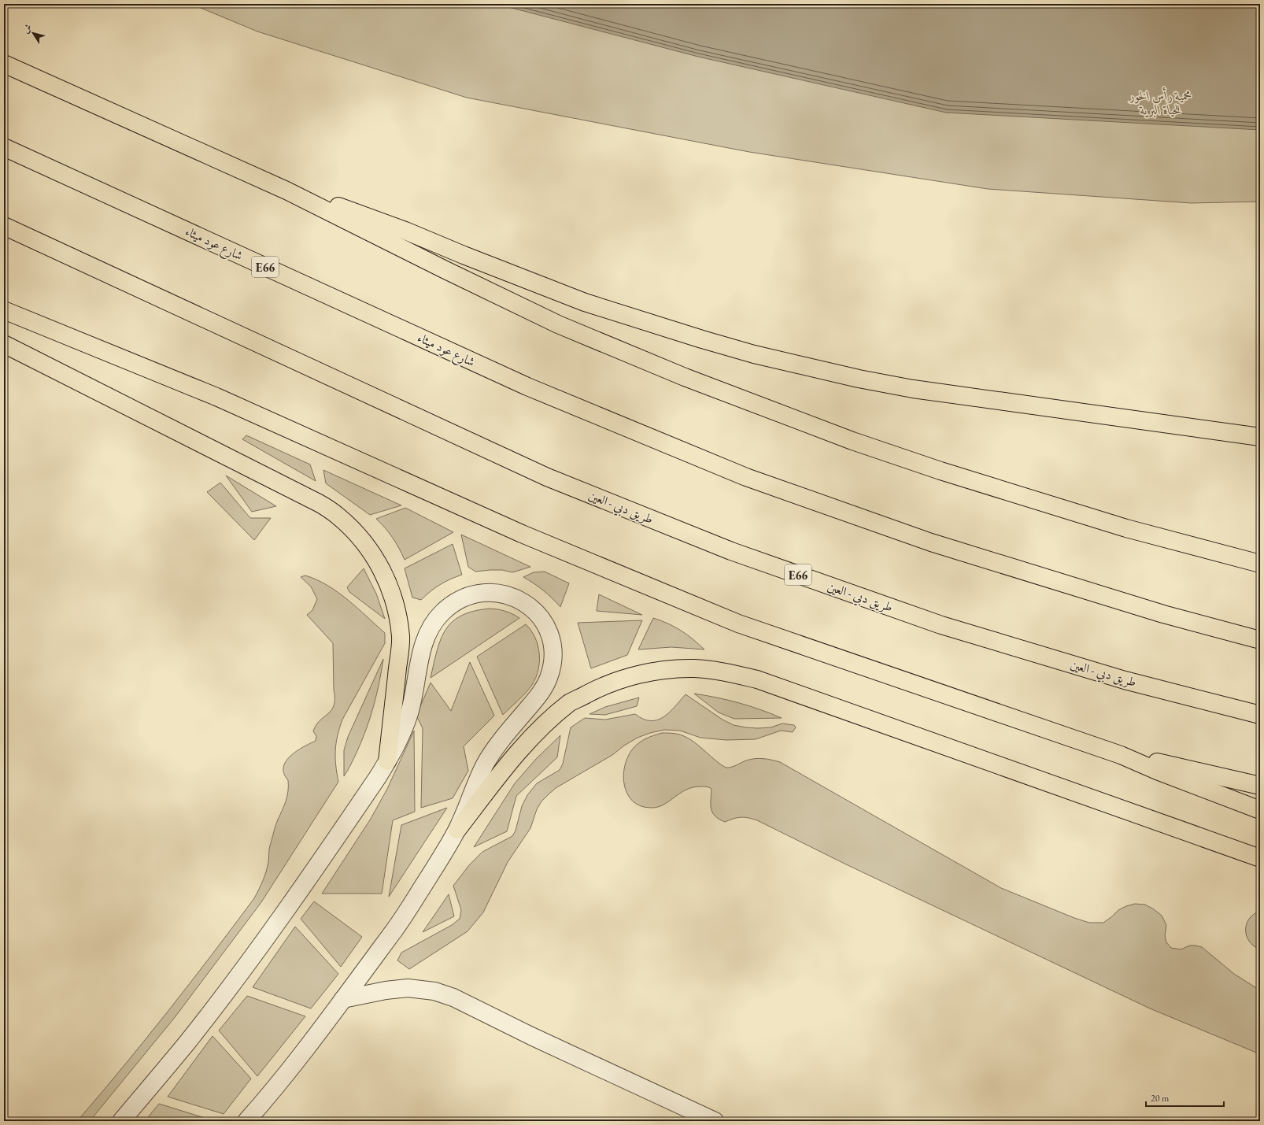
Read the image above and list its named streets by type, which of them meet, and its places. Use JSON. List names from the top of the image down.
{
  "streets": {
    "highway": ["شارع عود ميثاء", "E66", "طريق دبي - العين"]
  },
  "parks": ["محمية رأس الخور للحياة البرية"],
  "scale_bar": "20 m",
  "north": "top left"
}
